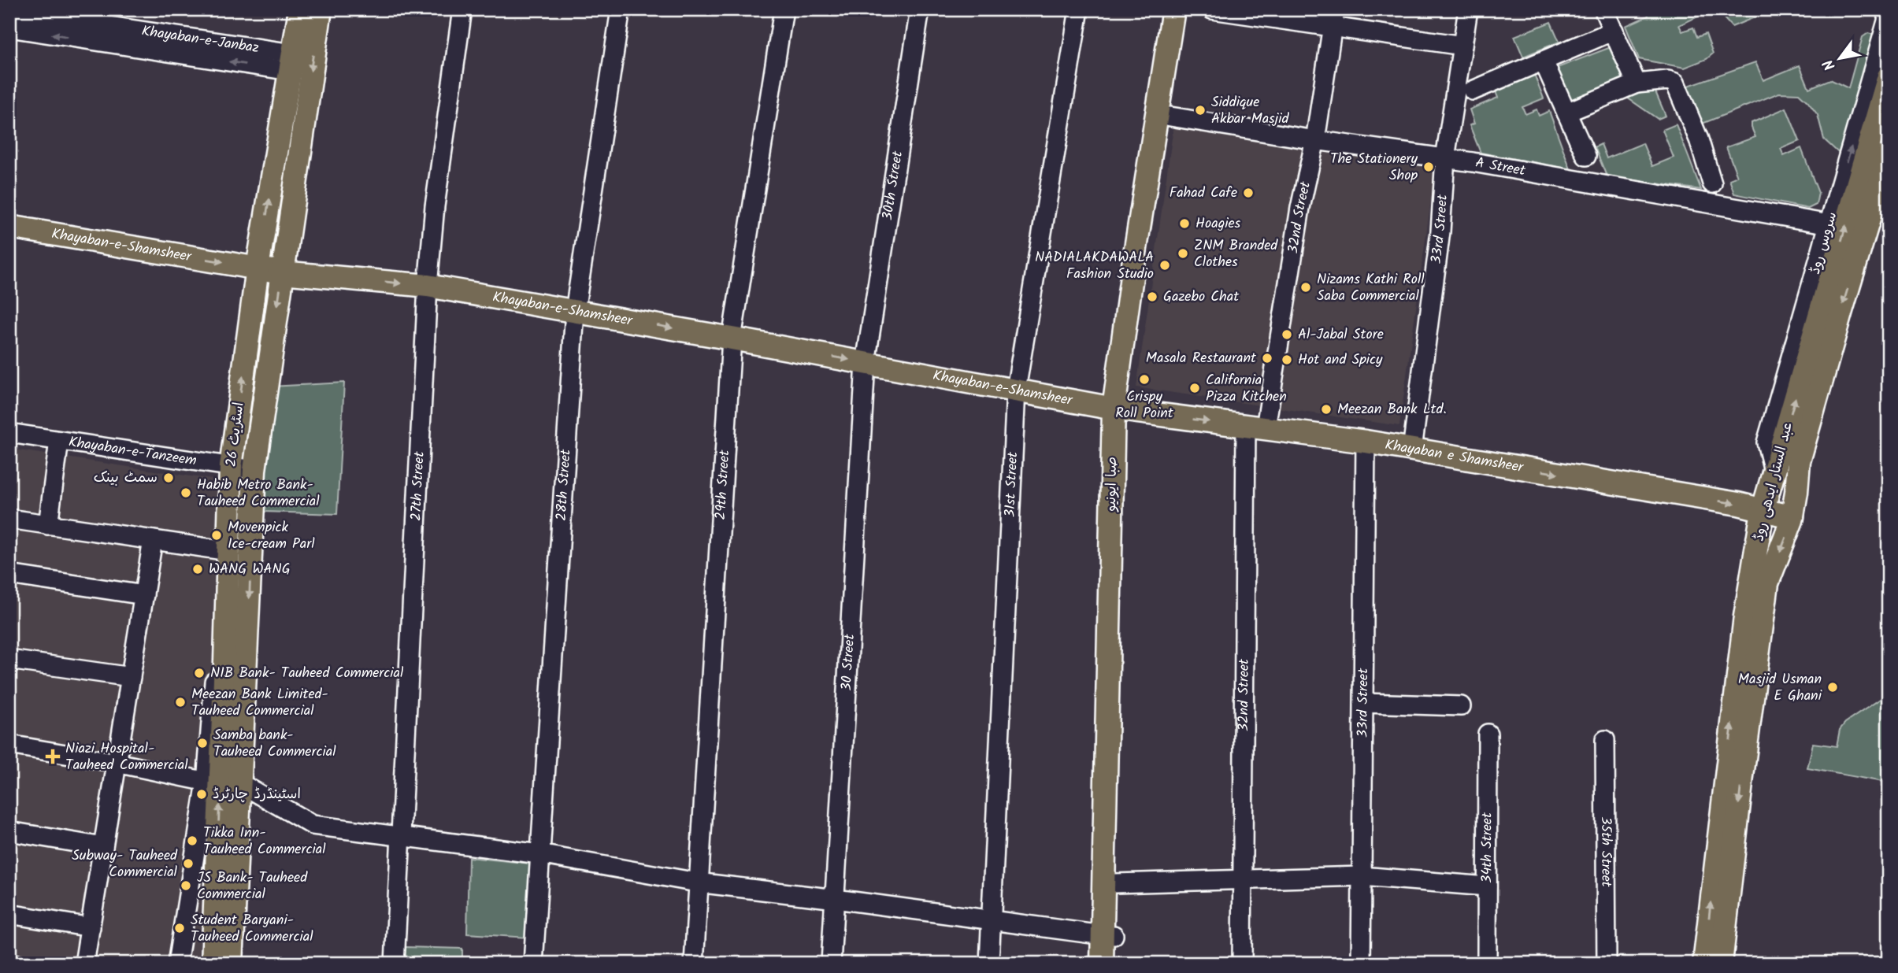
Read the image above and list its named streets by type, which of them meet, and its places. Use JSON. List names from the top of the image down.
{
  "streets": {
    "main road": [
      "Khayaban-e-Shamsheer",
      "اسٹریٹ 26",
      "Khayaban e Shamsheer",
      "عبد الستار ایدھی روڈ",
      "صبا ایونیو"
    ],
    "street": [
      "Khayaban-e-Janbaz",
      "A Street",
      "30th Street",
      "32nd Street",
      "33rd Street",
      "سروس روڈ",
      "Khayaban-e-Tanzeem",
      "31st Street",
      "28th Street",
      "29th Street",
      "27th Street",
      "30 Street",
      "34th Street",
      "35th Street"
    ]
  },
  "crossings": [
    ["Khayaban-e-Janbaz", "اسٹریٹ 26"],
    ["A Street", "32nd Street"],
    ["A Street", "33rd Street"],
    ["A Street", "سروس روڈ"],
    ["A Street", "صبا ایونیو"],
    ["30th Street", "Khayaban-e-Shamsheer"],
    ["30th Street", "30 Street"],
    ["32nd Street", "Khayaban e Shamsheer"],
    ["33rd Street", "Khayaban e Shamsheer"],
    ["سروس روڈ", "عبد الستار ایدھی روڈ"],
    ["Khayaban-e-Shamsheer", "اسٹریٹ 26"],
    ["Khayaban-e-Shamsheer", "Khayaban e Shamsheer"],
    ["Khayaban-e-Shamsheer", "31st Street"],
    ["Khayaban-e-Shamsheer", "صبا ایونیو"],
    ["Khayaban-e-Shamsheer", "28th Street"],
    ["Khayaban-e-Shamsheer", "29th Street"],
    ["Khayaban-e-Shamsheer", "27th Street"],
    ["Khayaban-e-Shamsheer", "30 Street"],
    ["اسٹریٹ 26", "Khayaban-e-Tanzeem"],
    ["Khayaban e Shamsheer", "عبد الستار ایدھی روڈ"],
    ["Khayaban e Shamsheer", "صبا ایونیو"]
  ],
  "one_way": ["سروس روڈ", "Khayaban-e-Shamsheer", "Khayaban e Shamsheer"],
  "places": {
    "other": [
      "Siddique Akbar Masjid",
      "The Stationery Shop",
      "Fahad Cafe",
      "Hoagies",
      "ZNM Branded Clothes",
      "NADIALAKDAWALA Fashion Studio",
      "Nizams Kathi Roll Saba Commercial",
      "Gazebo Chat",
      "Al-Jabal Store",
      "Masala Restaurant",
      "Hot and Spicy",
      "Crispy Roll Point",
      "California Pizza Kitchen",
      "Meezan Bank Ltd.",
      "سمٹ بینک",
      "Habib Metro Bank- Tauheed Commercial",
      "Movenpick Ice-cream Parl",
      "WANG WANG",
      "NIB Bank- Tauheed Commercial",
      "Masjid Usman E Ghani",
      "Meezan Bank Limited- Tauheed Commercial",
      "Samba bank- Tauheed Commercial",
      "اسٹینڈرڈ چارٹرڈ",
      "Tikka Inn- Tauheed Commercial",
      "Subway- Tauheed Commercial",
      "JS Bank- Tauheed Commercial",
      "Student Baryani- Tauheed Commercial"
    ],
    "health": ["Niazi Hospital- Tauheed Commercial"]
  },
  "north": "bottom left"
}
